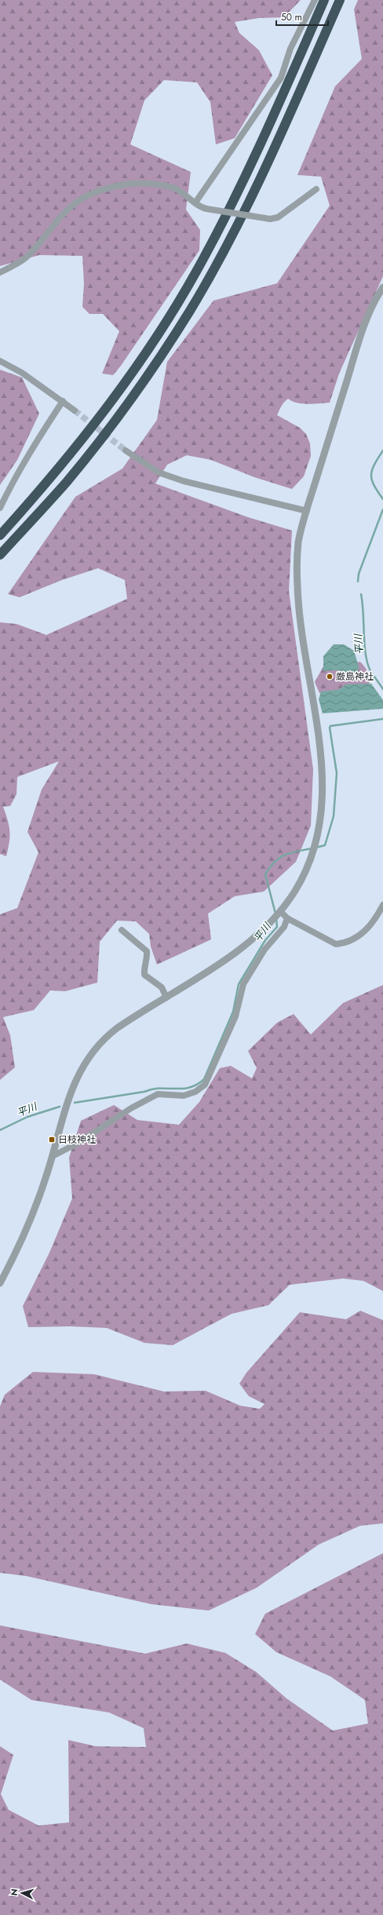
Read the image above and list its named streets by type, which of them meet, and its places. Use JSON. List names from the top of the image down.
{
  "water": ["平川"],
  "places": {
    "other": ["厳島神社"],
    "transit": ["日枝神社"]
  },
  "scale_bar": "50 m",
  "north": "left"
}
